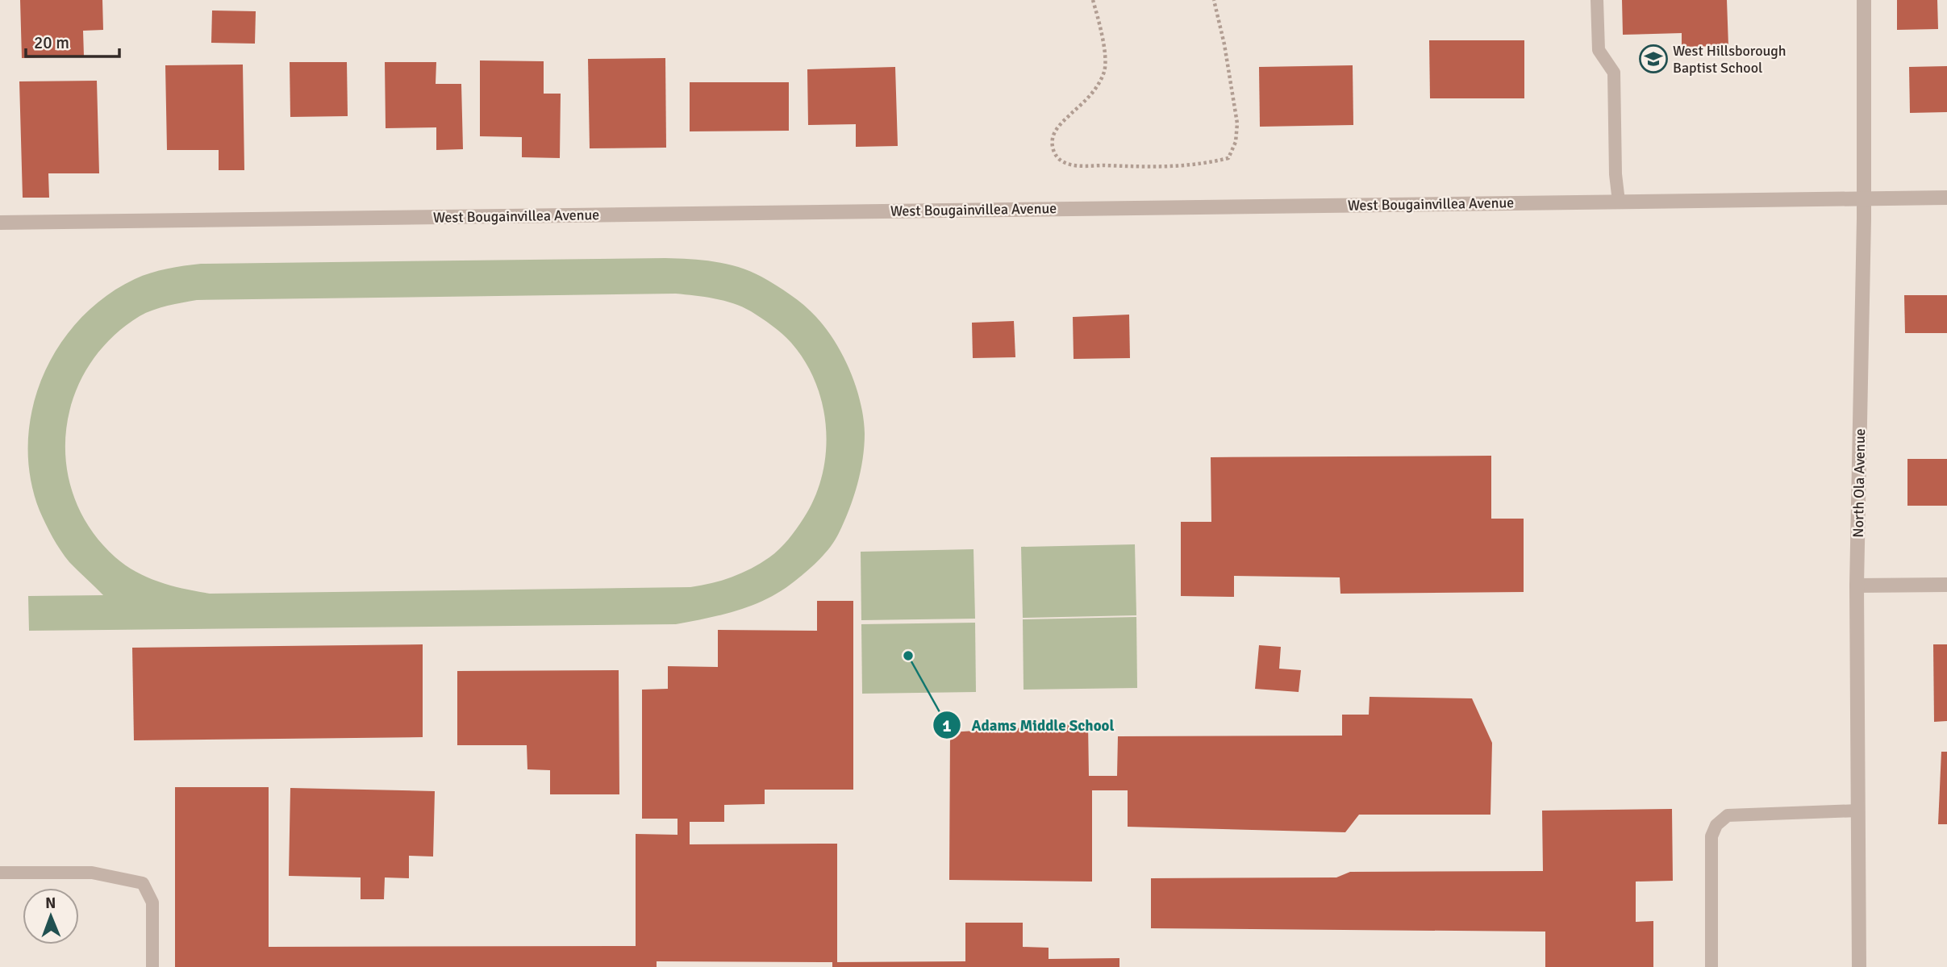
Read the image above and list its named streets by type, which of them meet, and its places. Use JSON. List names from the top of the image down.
{
  "streets": {
    "street": ["West Bougainvillea Avenue", "North Ola Avenue"]
  },
  "crossings": [
    ["West Bougainvillea Avenue", "North Ola Avenue"]
  ],
  "places": {
    "school or university": ["West Hillsborough Baptist School"],
    "other": ["Adams Middle School"]
  },
  "scale_bar": "20 m",
  "north": "top"
}
